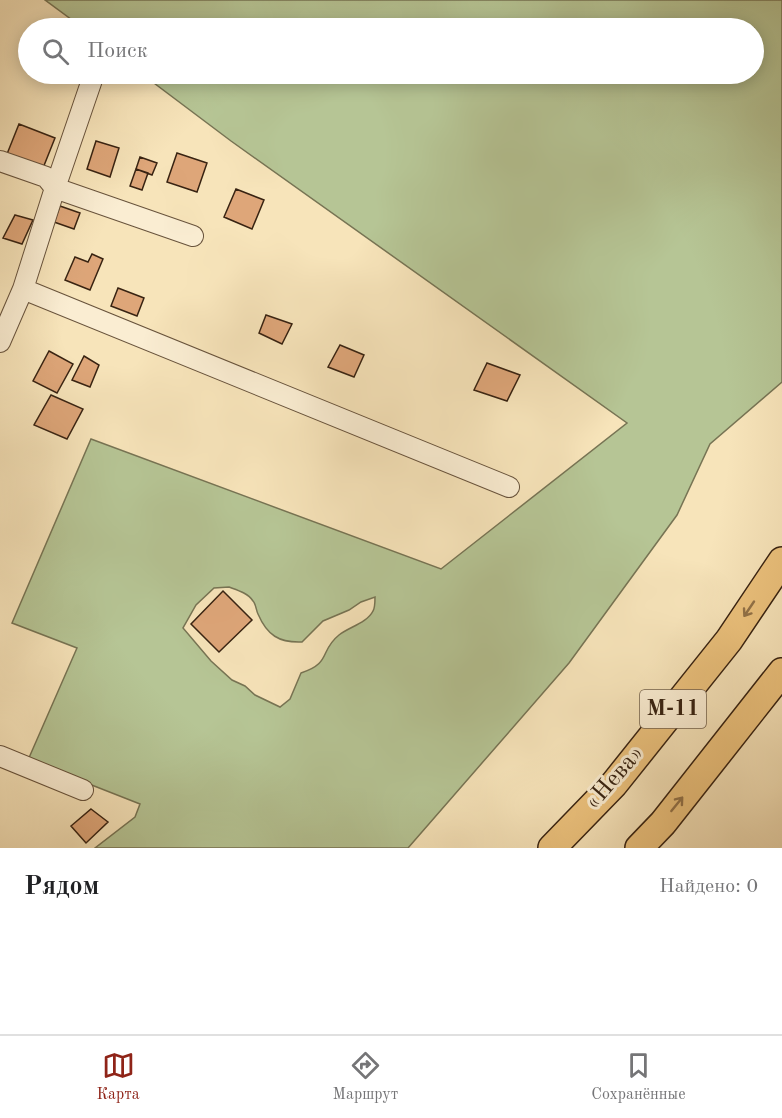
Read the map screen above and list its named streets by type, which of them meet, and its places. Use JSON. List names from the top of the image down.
{
  "streets": {
    "highway": ["М-11", "«Нева»"]
  },
  "page": {
    "search": "Поиск",
    "heading": ["Рядом", "Найдено: 0"],
    "nav": ["Карта", "Маршрут", "Сохранённые"]
  }
}
